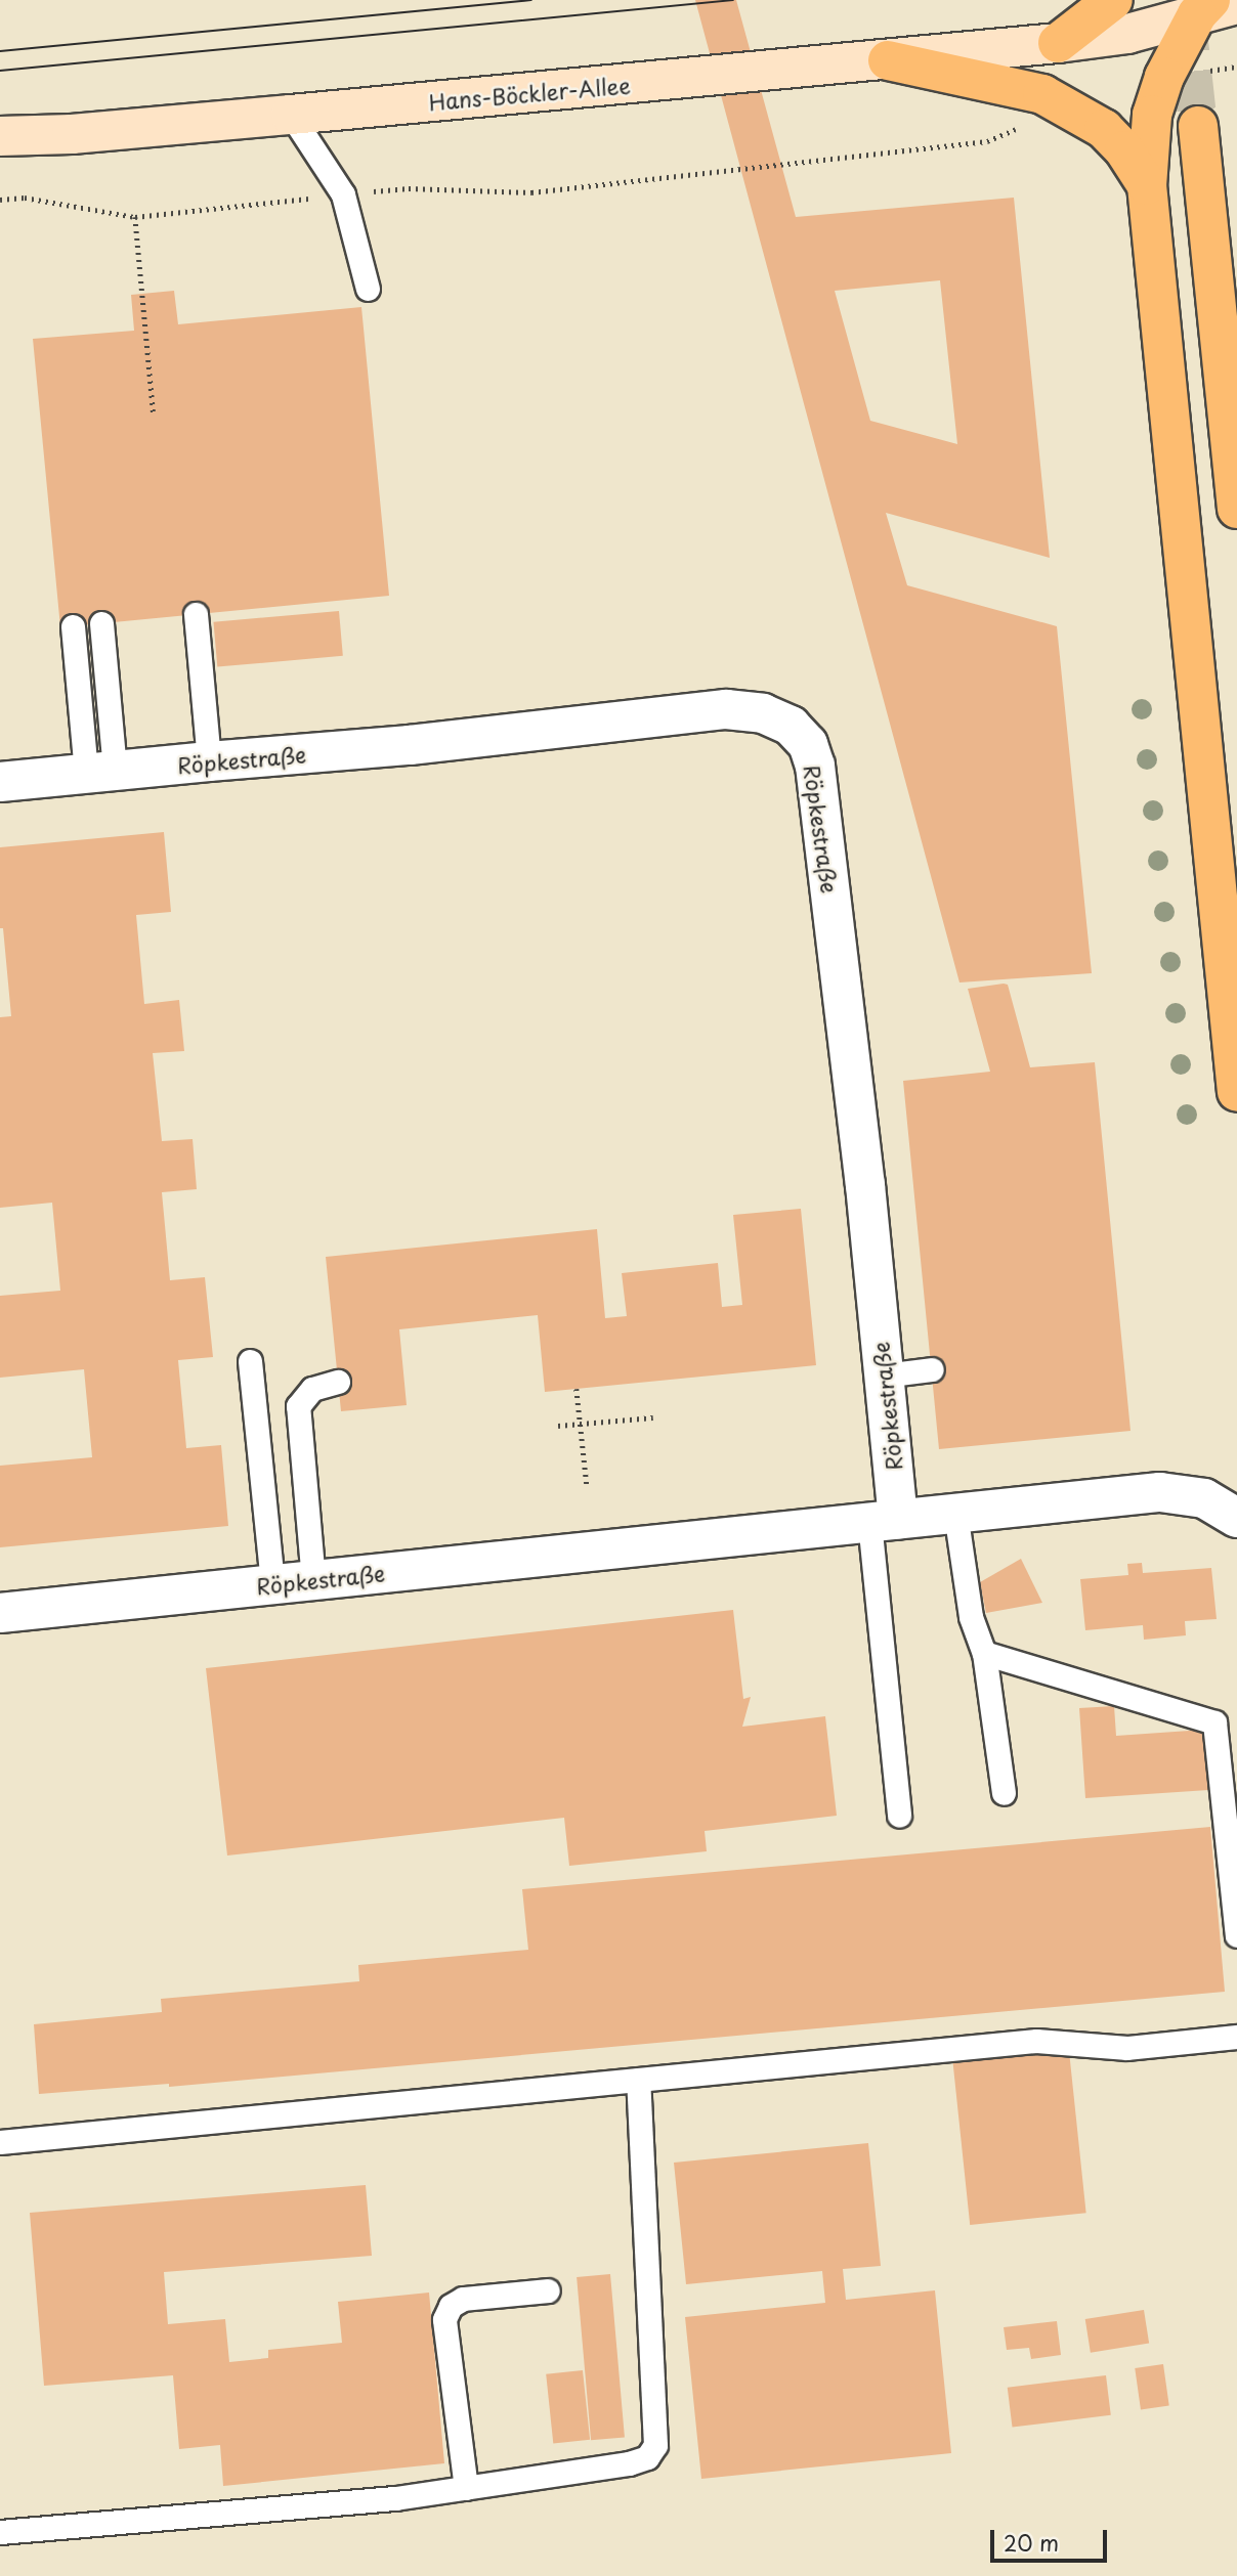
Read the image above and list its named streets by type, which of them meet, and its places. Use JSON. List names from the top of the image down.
{
  "streets": {
    "main road": ["Hans-Böckler-Allee"],
    "street": ["Röpkestraße"]
  },
  "scale_bar": "20 m"
}
